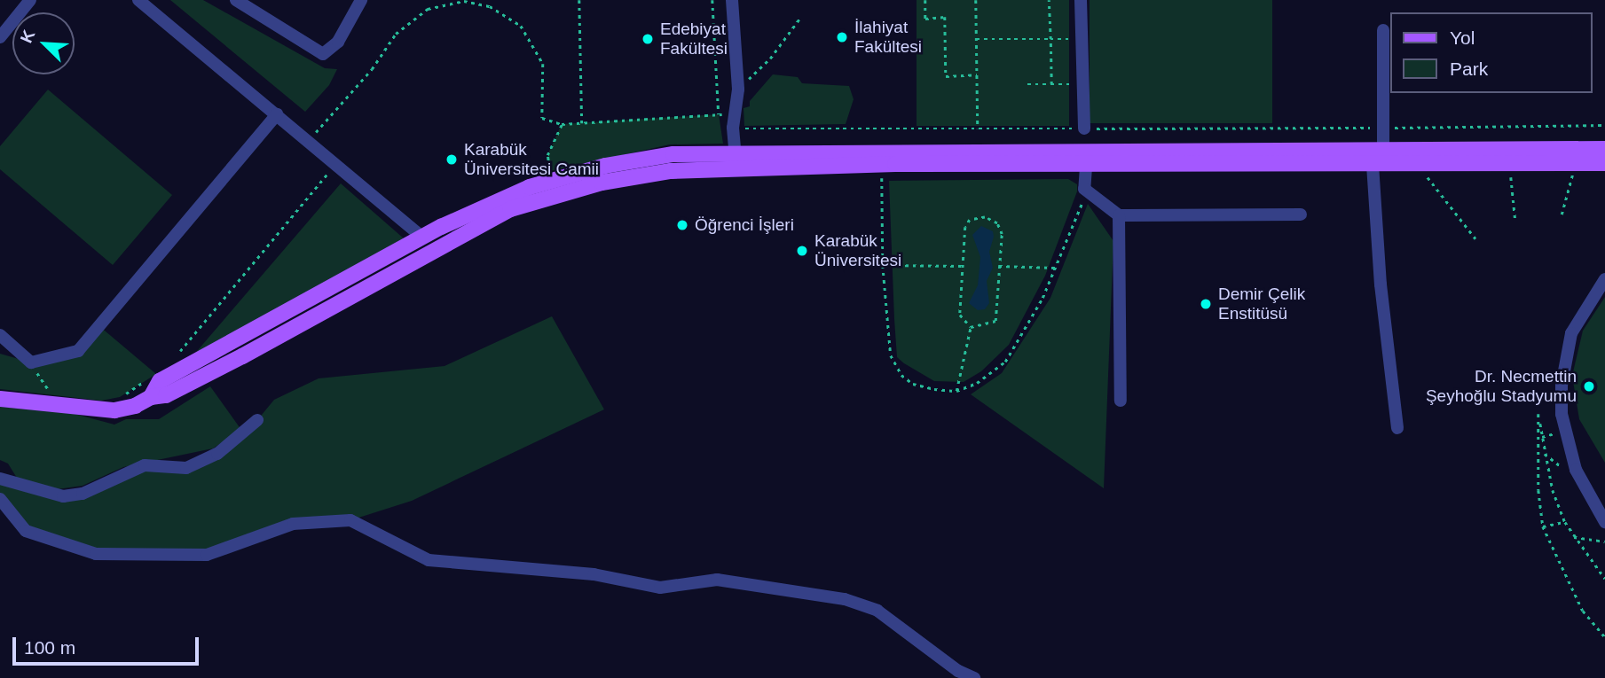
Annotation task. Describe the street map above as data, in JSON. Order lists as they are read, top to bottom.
{
  "places": [
    "İlahiyat Fakültesi",
    "Edebiyat Fakültesi",
    "Karabük Üniversitesi Camii",
    "Öğrenci İşleri",
    "Karabük Üniversitesi",
    "Demir Çelik Enstitüsü",
    "Dr. Necmettin Şeyhoğlu Stadyumu"
  ],
  "legend": ["Yol", "Park"],
  "scale_bar": "100 m",
  "north": "top left"
}
